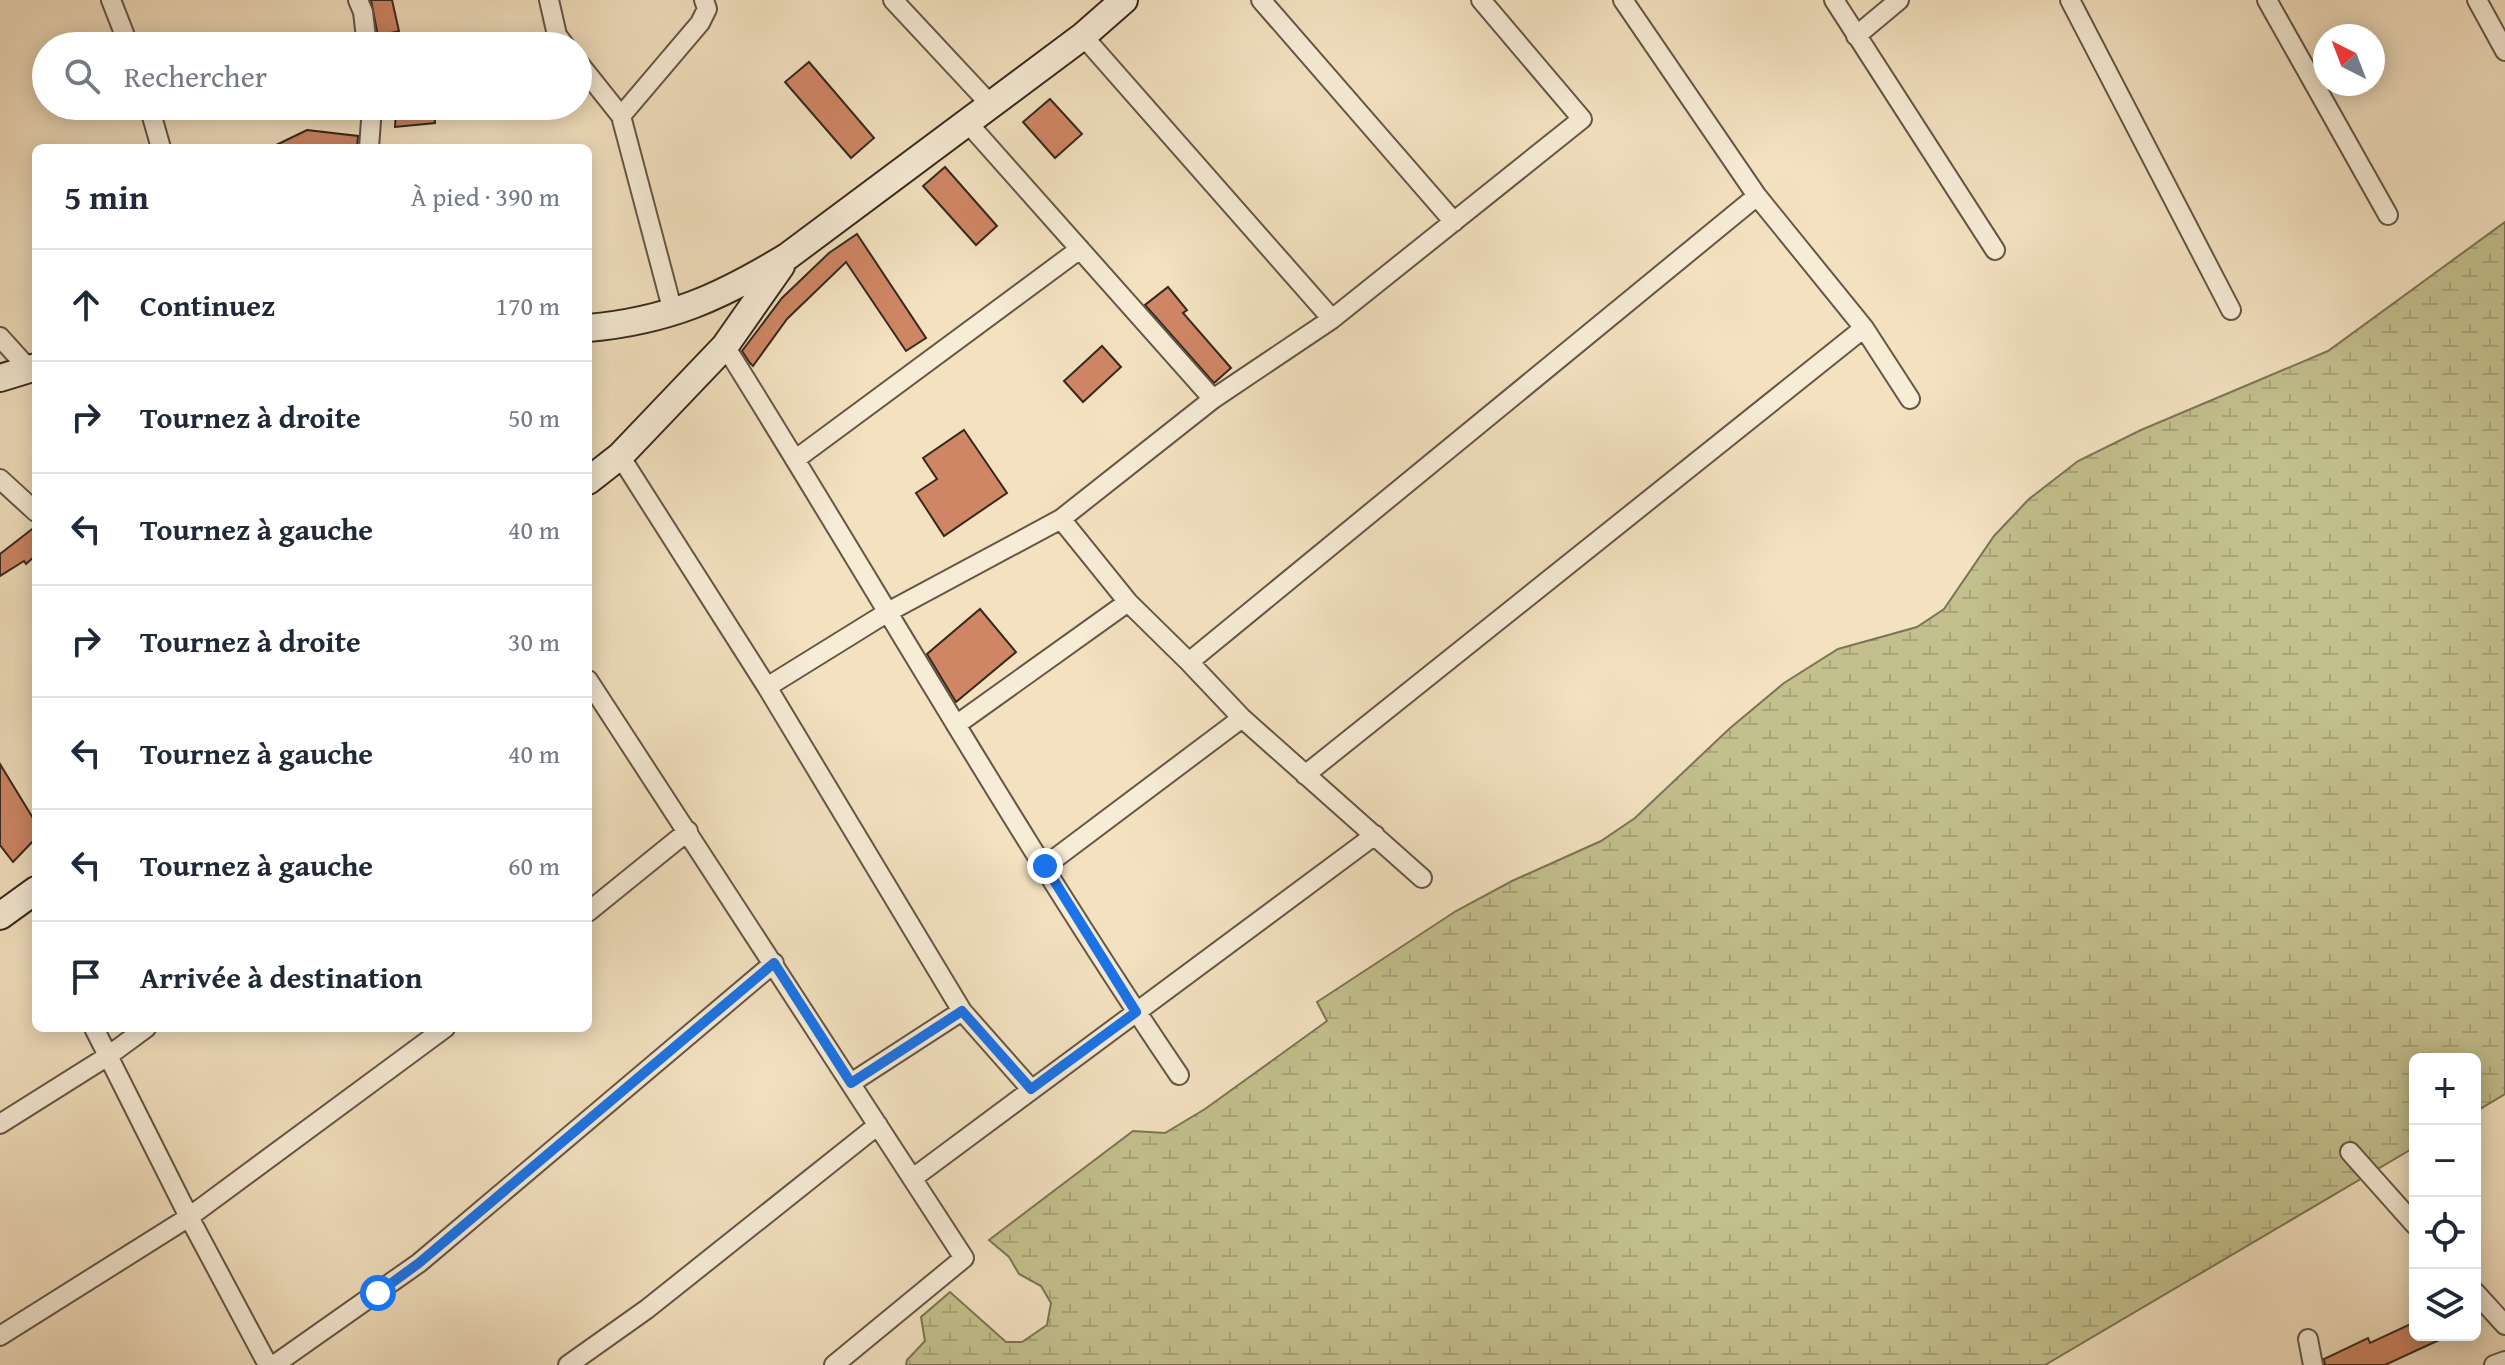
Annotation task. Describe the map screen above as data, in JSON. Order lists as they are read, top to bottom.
{
  "north": "top left",
  "page": {
    "search": "Rechercher",
    "heading": ["5 min", "À pied · 390 m"],
    "list": [
      ["Continuez", "170 m"],
      ["Tournez à droite", "50 m"],
      ["Tournez à gauche", "40 m"],
      ["Tournez à droite", "30 m"],
      ["Tournez à gauche", "40 m"],
      ["Tournez à gauche", "60 m"],
      "Arrivée à destination"
    ],
    "map_buttons": ["+", "−"]
  }
}
